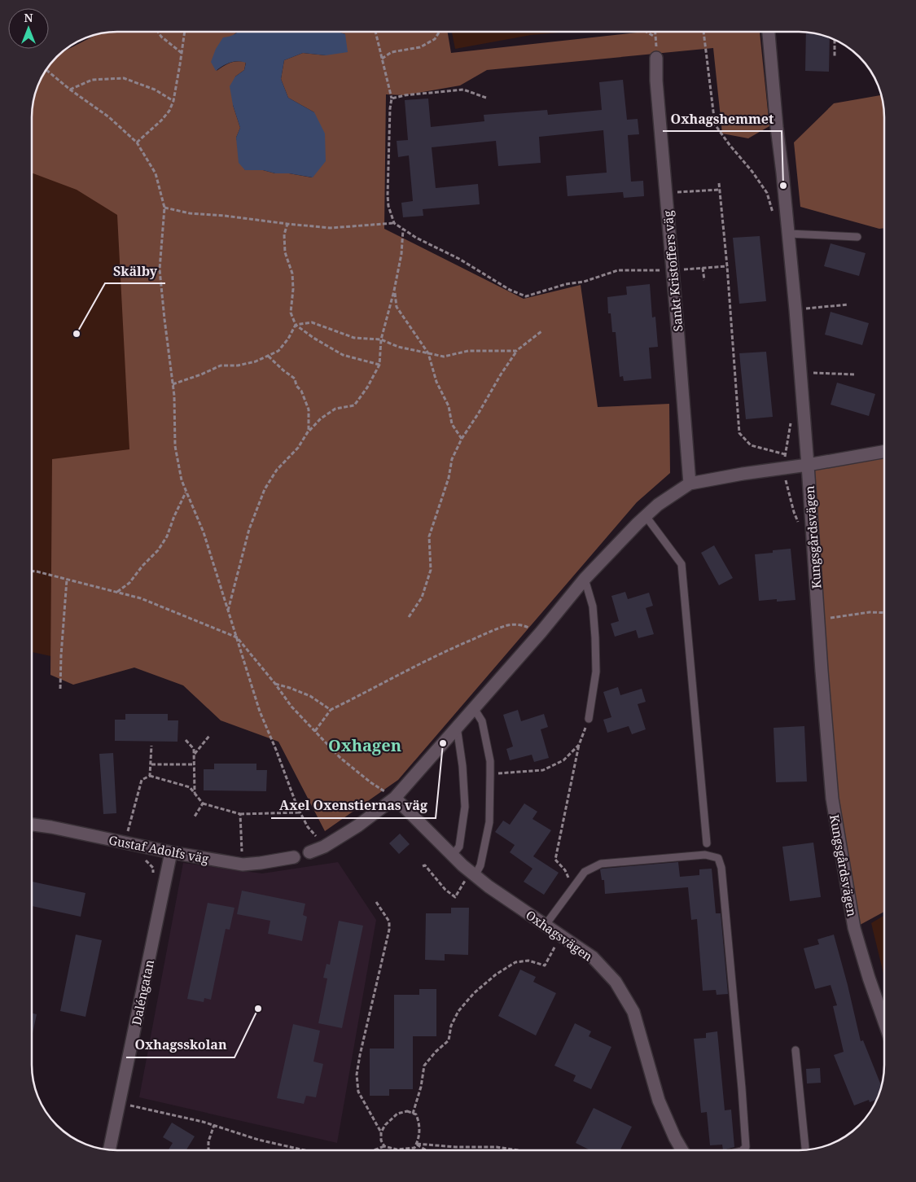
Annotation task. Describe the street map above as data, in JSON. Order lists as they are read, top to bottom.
{
  "streets": {
    "street": [
      "Sankt Kristoffers väg",
      "Kungsgårdsvägen",
      "Gustaf Adolfs väg",
      "Oxhagsvägen",
      "Daléngatan"
    ]
  },
  "crossings": [
    ["Sankt Kristoffers väg", "Gustaf Adolfs väg"],
    ["Gustaf Adolfs väg", "Oxhagsvägen"],
    ["Gustaf Adolfs väg", "Daléngatan"]
  ],
  "districts": ["Oxhagen"],
  "places": [
    "Oxhagshemmet",
    "Skälby",
    "Axel Oxenstiernas väg",
    "Oxhagsskolan"
  ],
  "north": "top"
}
